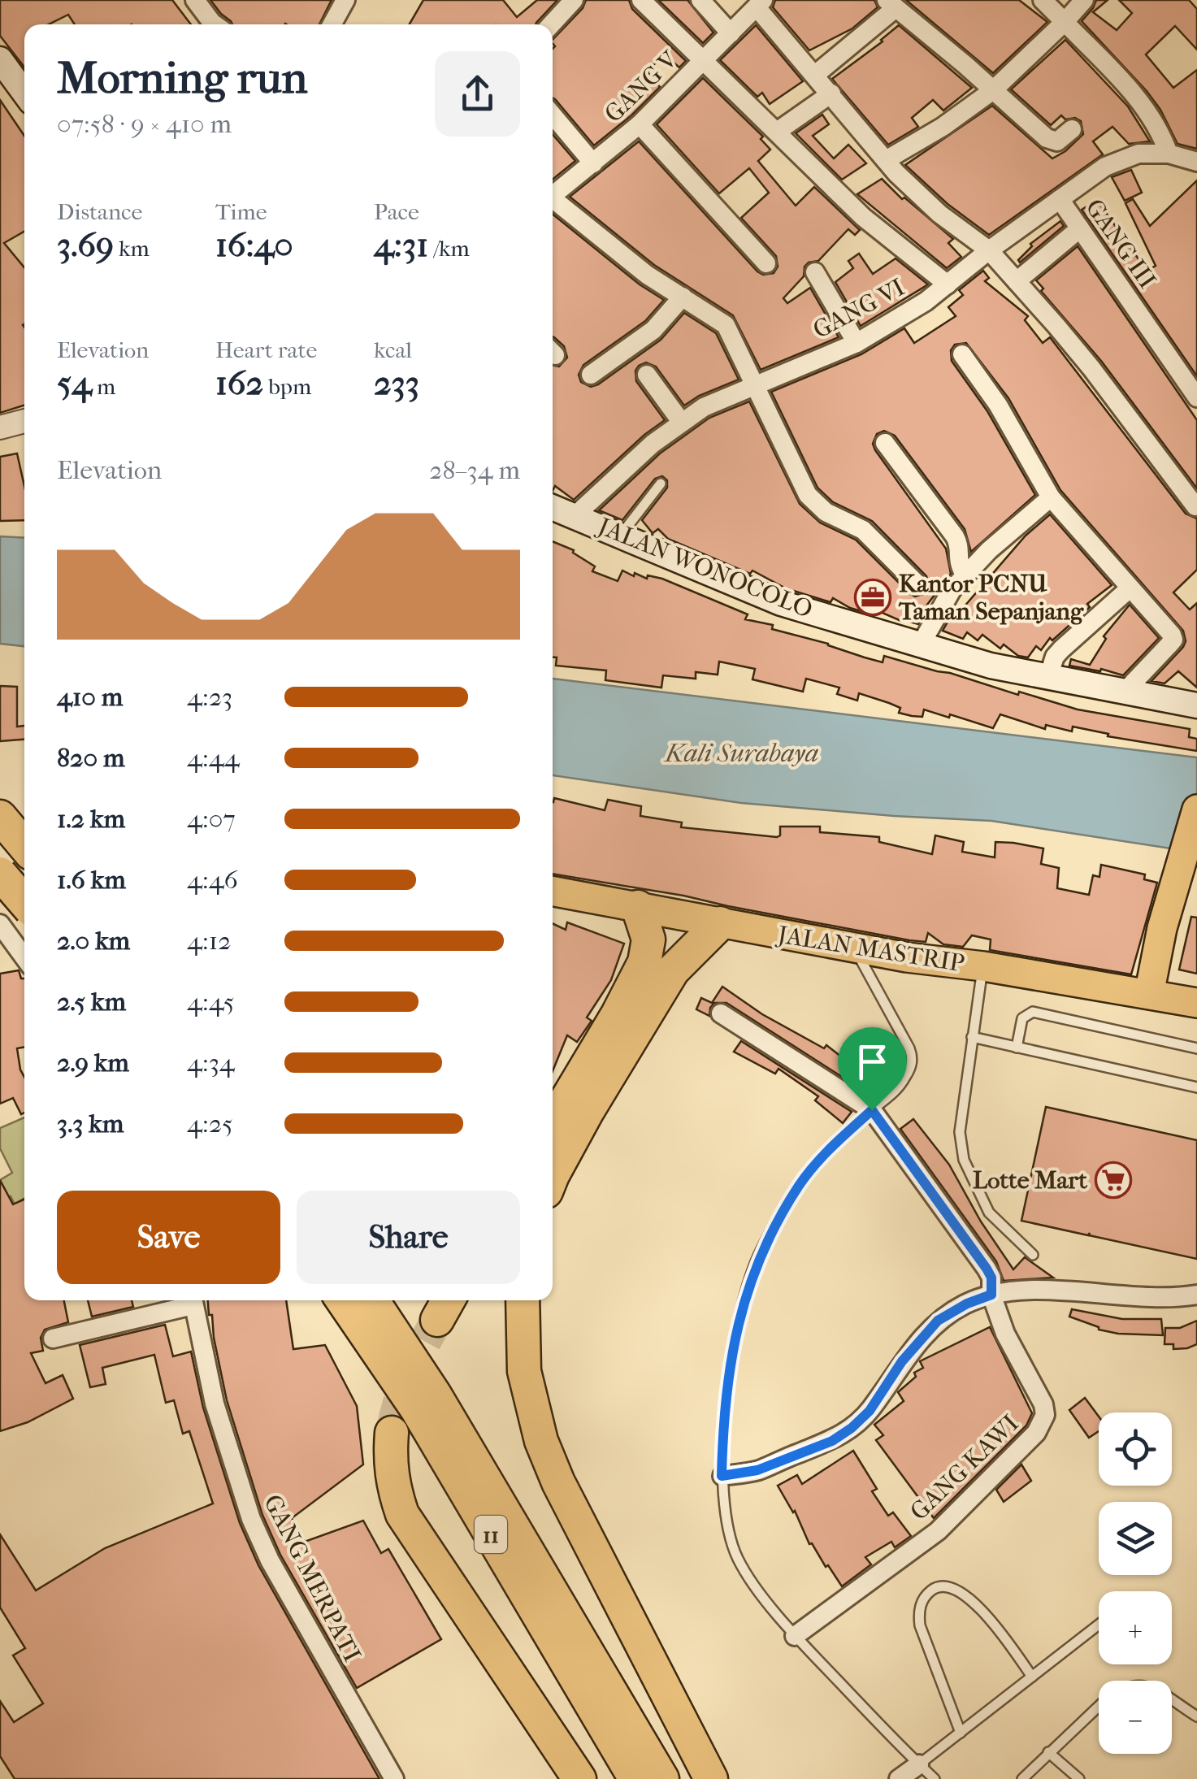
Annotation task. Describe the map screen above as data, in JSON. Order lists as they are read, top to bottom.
{
  "streets": {
    "highway": ["11"],
    "main road": ["JALAN WONOCOLO", "JALAN MASTRIP"],
    "street": [
      "GANG V",
      "GANG III",
      "GANG VI",
      "GANG KAWI",
      "GANG MERPATI"
    ]
  },
  "crossings": [
    ["GANG III", "GANG VI"],
    ["GANG VI", "JALAN WONOCOLO"]
  ],
  "water": ["Kali Surabaya"],
  "places": {
    "office": ["Kantor PCNU Taman Sepanjang"],
    "supermarket": ["Lotte Mart"]
  },
  "page": {
    "heading": ["Morning run", "07:58 · 9 × 410 m"],
    "stats": [
      ["Distance", "3.69 km"],
      ["Time", "16:40"],
      ["Pace", "4:31 /km"],
      ["Elevation", "54 m"],
      ["Heart rate", "162 bpm"],
      ["kcal", "233"]
    ],
    "chart": ["Elevation", "28–34 m"],
    "list": [
      {
        "name": "410 m",
        "note": "4:23"
      },
      {
        "name": "820 m",
        "note": "4:44"
      },
      {
        "name": "1.2 km",
        "note": "4:07"
      },
      {
        "name": "1.6 km",
        "note": "4:46"
      },
      {
        "name": "2.0 km",
        "note": "4:12"
      },
      {
        "name": "2.5 km",
        "note": "4:45"
      },
      {
        "name": "2.9 km",
        "note": "4:34"
      },
      {
        "name": "3.3 km",
        "note": "4:25"
      }
    ],
    "buttons": ["Save", "Share"],
    "map_buttons": ["+", "−"]
  }
}
